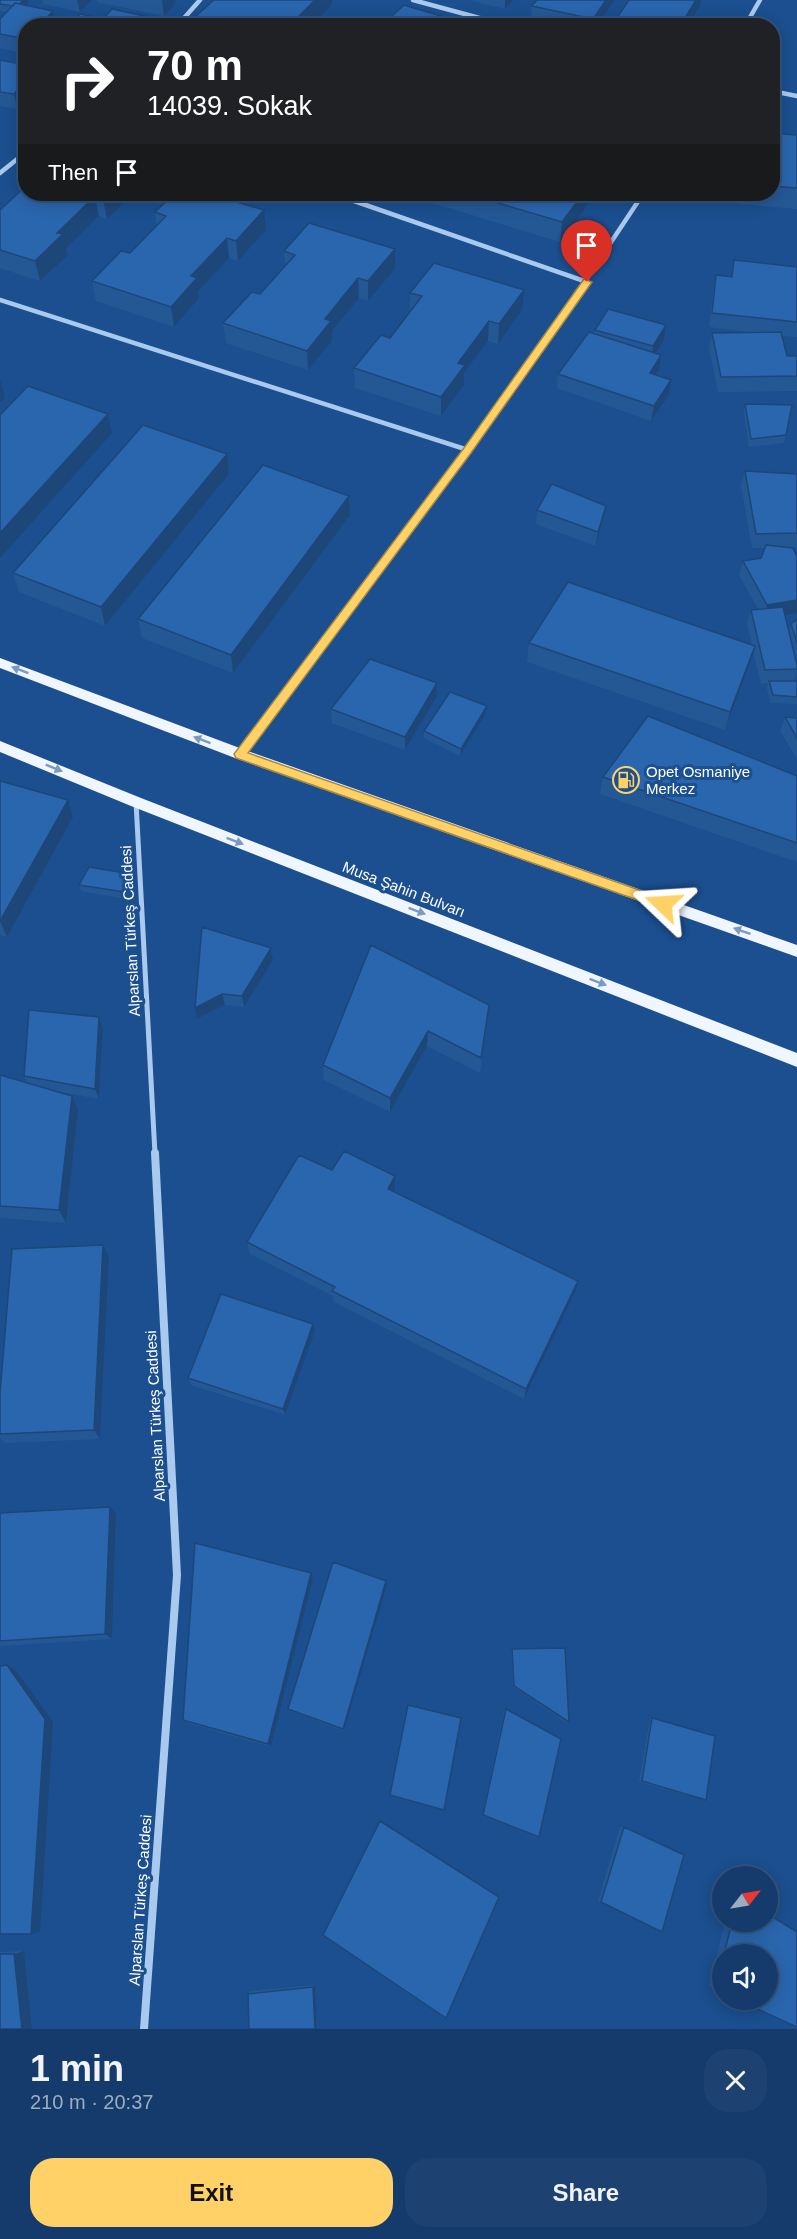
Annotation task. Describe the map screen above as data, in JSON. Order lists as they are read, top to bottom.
{
  "streets": {
    "main road": ["Musa Şahin Bulvarı"],
    "street": ["Alparslan Türkeş Caddesi"]
  },
  "crossings": [
    ["Musa Şahin Bulvarı", "Alparslan Türkeş Caddesi"]
  ],
  "places": {
    "fuel station": ["Opet Osmaniye Merkez"]
  },
  "north": "top right",
  "page": {
    "turn": ["70 m", "14039. Sokak"],
    "then": "Then",
    "heading": ["1 min", "210 m · 20:37"],
    "buttons": ["Exit", "Share"]
  }
}
